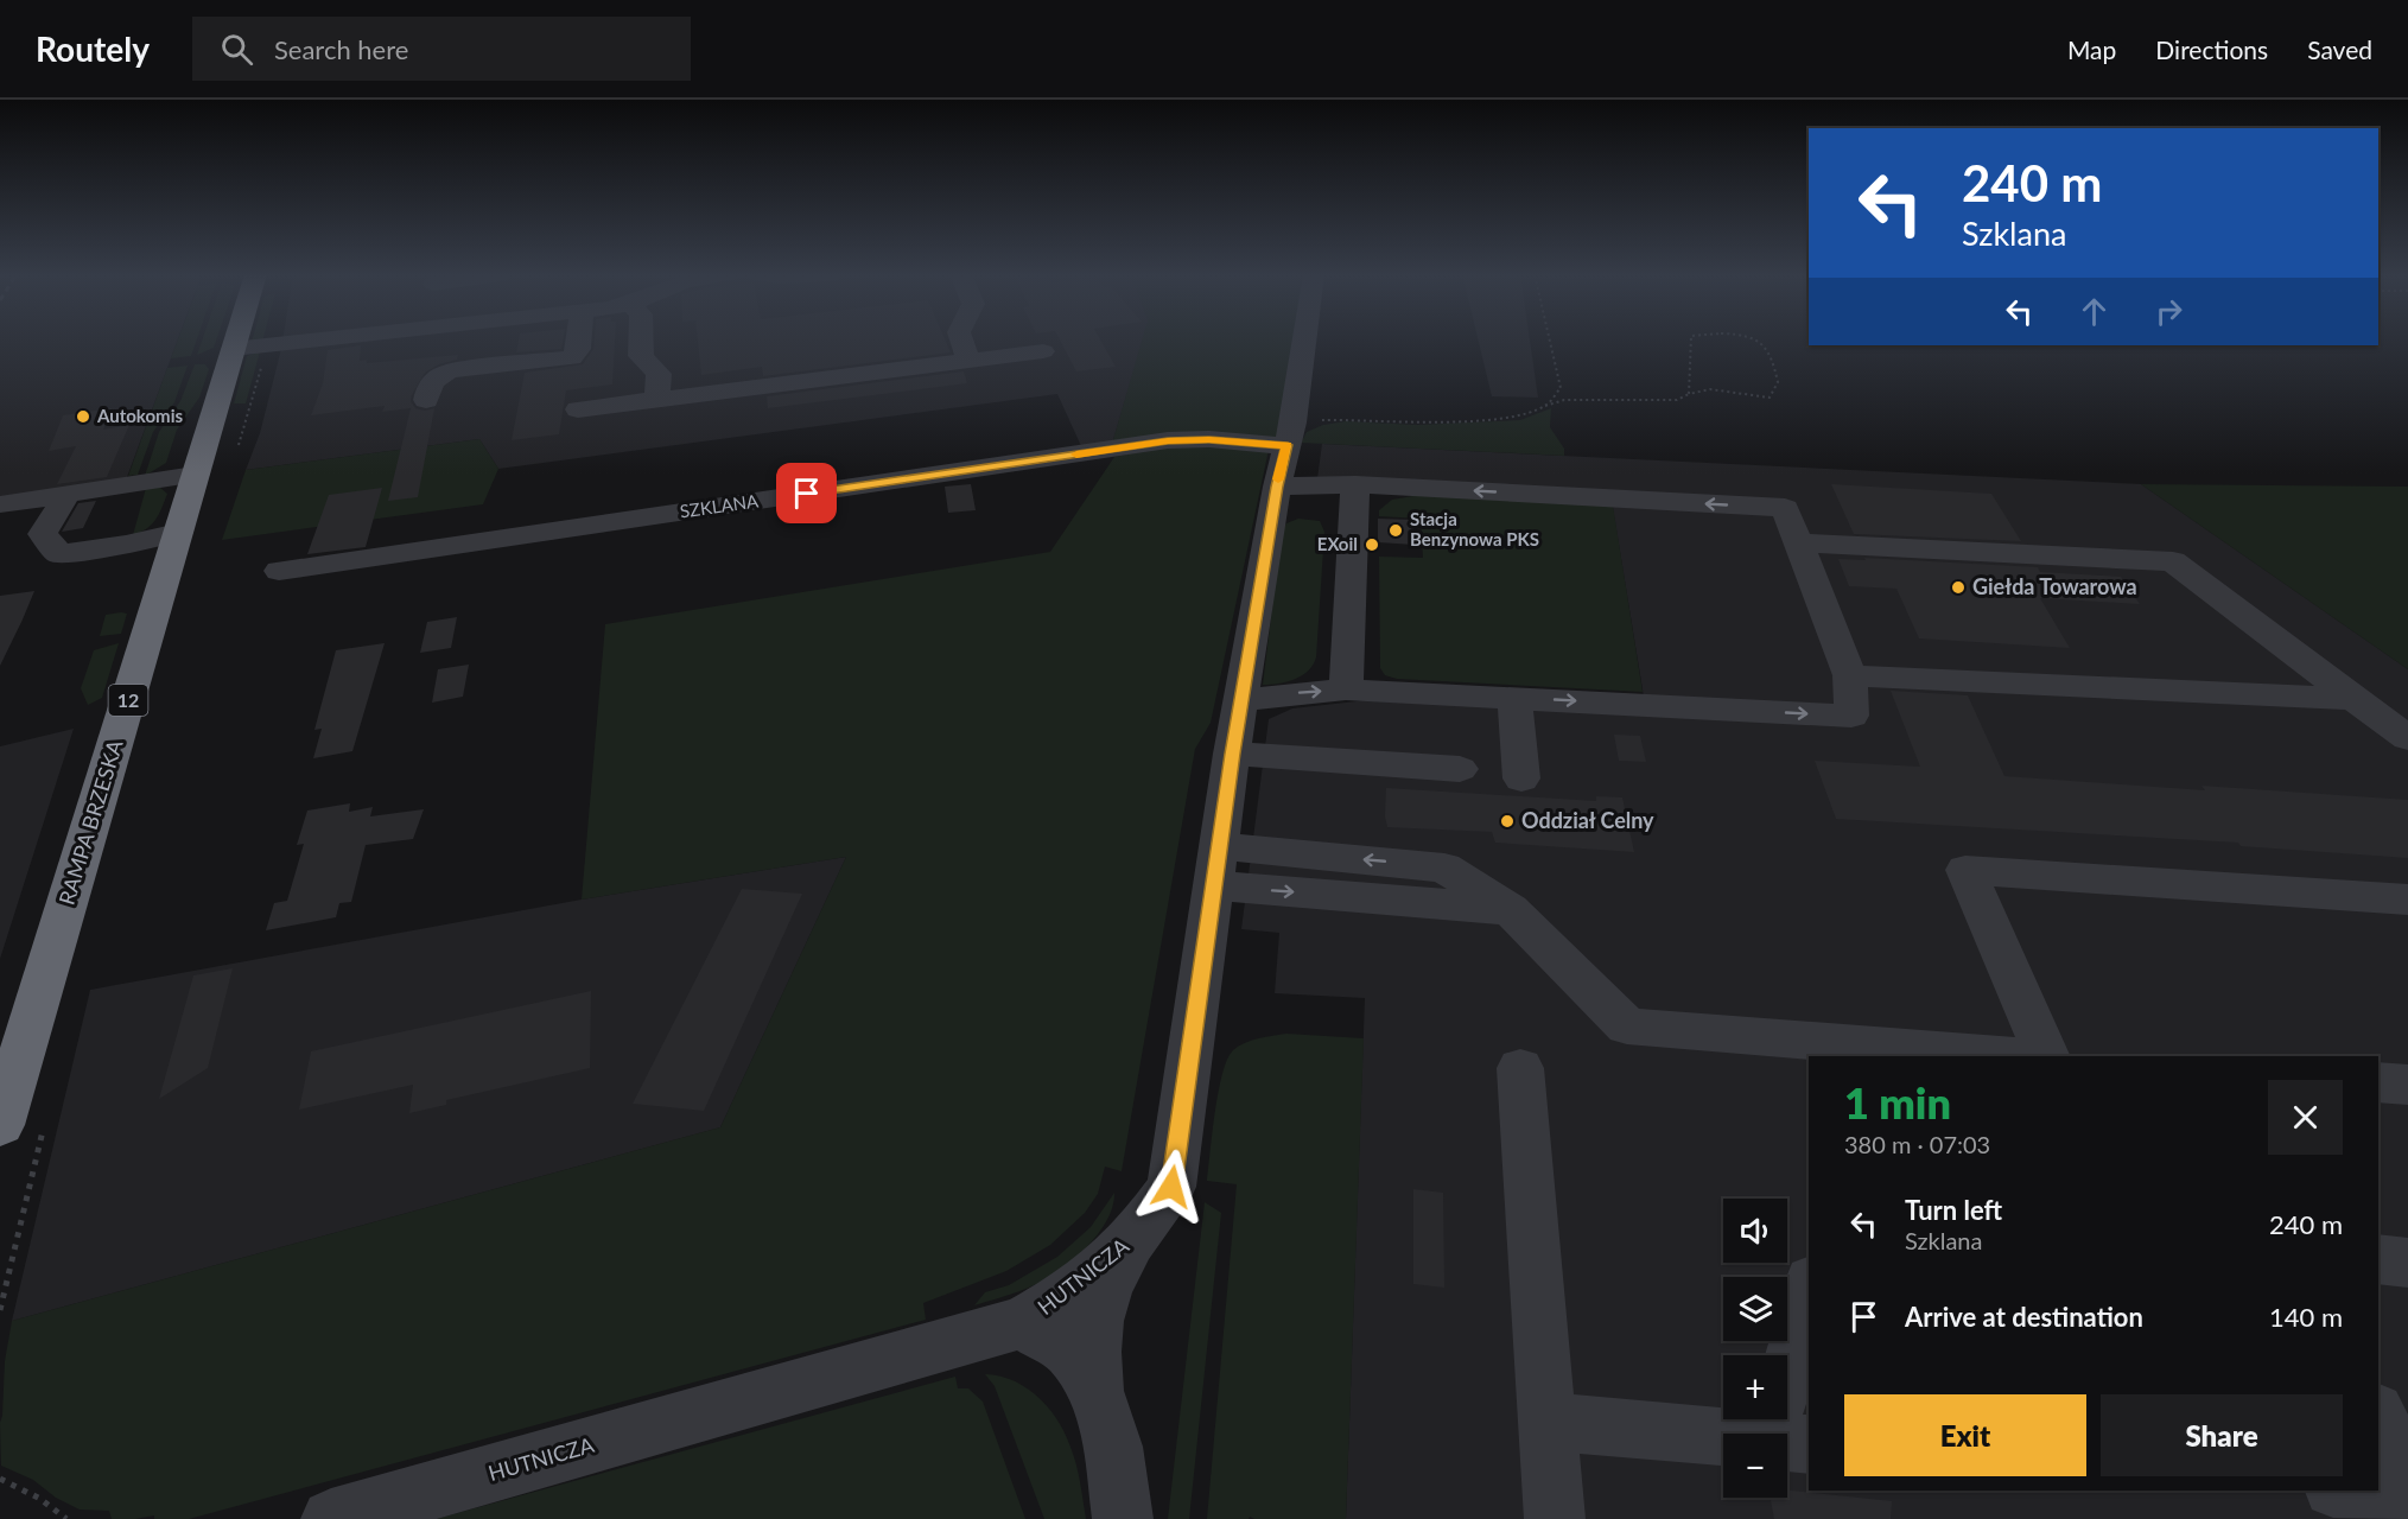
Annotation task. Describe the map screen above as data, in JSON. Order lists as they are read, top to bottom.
{
  "streets": {
    "highway": ["12", "RAMPA BRZESKA"],
    "street": ["SZKLANA", "HUTNICZA"]
  },
  "crossings": [
    ["SZKLANA", "HUTNICZA"]
  ],
  "places": [
    "Autokomis",
    "Stacja Benzynowa PKS",
    "EXoil",
    "Giełda Towarowa",
    "Oddział Celny"
  ],
  "page": {
    "header": "Routely",
    "search": "Search here",
    "nav": ["Map", "Directions", "Saved"],
    "turn": ["240 m", "Szklana"],
    "heading": ["1 min", "380 m · 07:03"],
    "list": [
      {
        "name": "Turn left",
        "note": "Szklana",
        "value": "240 m"
      },
      {
        "name": "Arrive at destination",
        "value": "140 m"
      }
    ],
    "map_buttons": ["+", "−"],
    "buttons": ["Exit", "Share"]
  }
}
